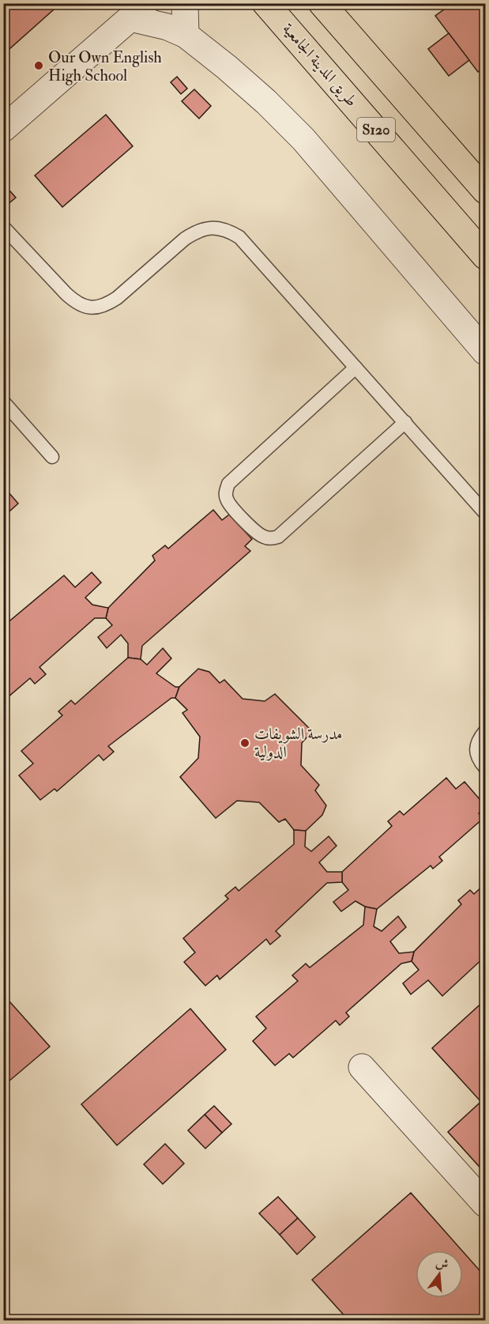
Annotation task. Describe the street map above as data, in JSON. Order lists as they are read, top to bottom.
{
  "streets": {
    "main road": ["طريق المدينة الجامعية", "S120"]
  },
  "places": ["Our Own English High School", "مدرسة الشويفات الدولية"],
  "north": "top"
}
